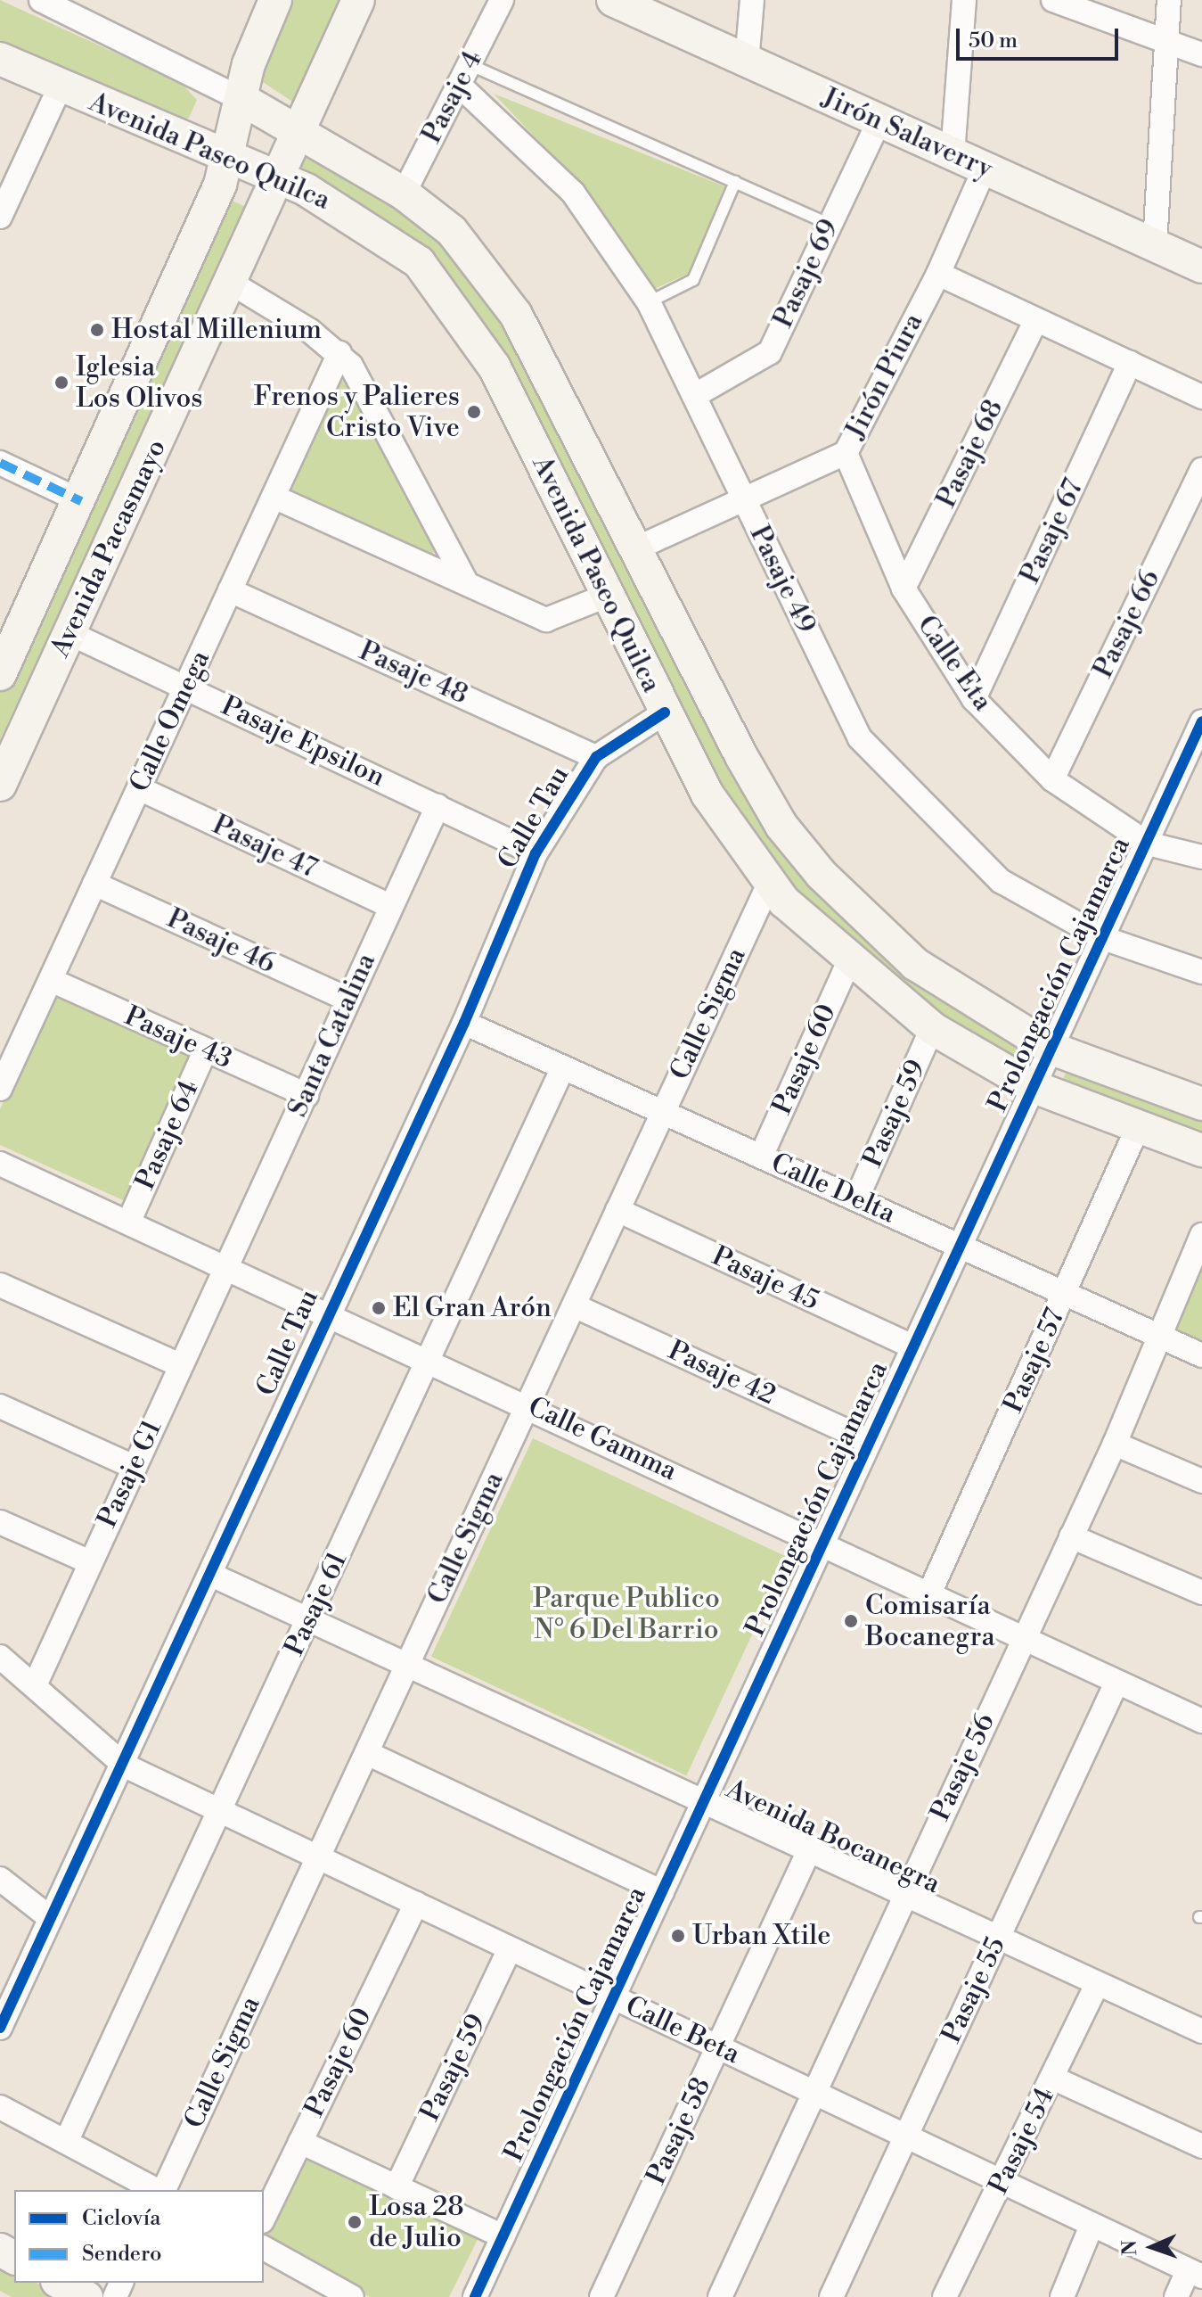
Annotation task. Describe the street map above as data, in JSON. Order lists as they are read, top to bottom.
{
  "streets": {
    "main road": ["Jirón Salaverry", "Avenida Paseo Quilca", "Avenida Pacasmayo"],
    "street": [
      "Pasaje 4",
      "Pasaje 69",
      "Jirón Piura",
      "Pasaje 68",
      "Pasaje 67",
      "Pasaje 49",
      "Pasaje 66",
      "Calle Eta",
      "Pasaje 48",
      "Calle Omega",
      "Pasaje Epsilon",
      "Calle Tau",
      "Pasaje 47",
      "Pasaje 46",
      "Prolongación Cajamarca",
      "Calle Sigma",
      "Santa Catalina",
      "Pasaje 43",
      "Pasaje 60",
      "Pasaje 59",
      "Pasaje 64",
      "Calle Delta",
      "Pasaje 45",
      "Pasaje 57",
      "Pasaje 42",
      "Calle Gamma",
      "Pasaje G1",
      "Pasaje 61",
      "Pasaje 56",
      "Avenida Bocanegra",
      "Pasaje 55",
      "Calle Beta",
      "Pasaje 58",
      "Pasaje 54"
    ]
  },
  "crossings": [
    ["Pasaje 4", "Avenida Paseo Quilca"],
    ["Pasaje 4", "Pasaje 49"],
    ["Jirón Salaverry", "Pasaje 69"],
    ["Jirón Salaverry", "Jirón Piura"],
    ["Avenida Paseo Quilca", "Jirón Piura"],
    ["Avenida Paseo Quilca", "Avenida Pacasmayo"],
    ["Avenida Paseo Quilca", "Calle Tau"],
    ["Avenida Paseo Quilca", "Prolongación Cajamarca"],
    ["Avenida Paseo Quilca", "Calle Sigma"],
    ["Avenida Paseo Quilca", "Pasaje 60"],
    ["Avenida Paseo Quilca", "Pasaje 59"],
    ["Avenida Paseo Quilca", "Pasaje 57"],
    ["Pasaje 69", "Pasaje 49"],
    ["Jirón Piura", "Pasaje 49"],
    ["Jirón Piura", "Calle Eta"],
    ["Pasaje 68", "Calle Eta"],
    ["Pasaje 67", "Calle Eta"],
    ["Avenida Pacasmayo", "Pasaje Epsilon"],
    ["Pasaje 49", "Prolongación Cajamarca"],
    ["Pasaje 66", "Calle Eta"],
    ["Calle Eta", "Prolongación Cajamarca"],
    ["Pasaje 48", "Calle Omega"],
    ["Pasaje 48", "Calle Tau"],
    ["Calle Omega", "Pasaje Epsilon"],
    ["Calle Omega", "Pasaje 47"],
    ["Calle Omega", "Pasaje 46"],
    ["Calle Omega", "Pasaje 43"],
    ["Pasaje Epsilon", "Calle Tau"],
    ["Pasaje Epsilon", "Santa Catalina"],
    ["Calle Tau", "Calle Delta"],
    ["Calle Tau", "Calle Gamma"],
    ["Calle Tau", "Avenida Bocanegra"],
    ["Calle Tau", "Calle Beta"],
    ["Pasaje 47", "Santa Catalina"],
    ["Pasaje 46", "Santa Catalina"],
    ["Prolongación Cajamarca", "Calle Delta"],
    ["Prolongación Cajamarca", "Pasaje 45"],
    ["Prolongación Cajamarca", "Pasaje 42"],
    ["Prolongación Cajamarca", "Calle Gamma"],
    ["Prolongación Cajamarca", "Avenida Bocanegra"],
    ["Prolongación Cajamarca", "Calle Beta"],
    ["Calle Sigma", "Calle Delta"],
    ["Calle Sigma", "Pasaje 45"],
    ["Calle Sigma", "Pasaje 42"],
    ["Calle Sigma", "Calle Gamma"],
    ["Calle Sigma", "Avenida Bocanegra"],
    ["Calle Sigma", "Calle Beta"],
    ["Santa Catalina", "Pasaje 43"],
    ["Santa Catalina", "Calle Gamma"],
    ["Santa Catalina", "Pasaje G1"],
    ["Pasaje 43", "Pasaje 64"],
    ["Pasaje 60", "Calle Delta"],
    ["Pasaje 60", "Calle Beta"],
    ["Pasaje 59", "Calle Delta"],
    ["Pasaje 59", "Calle Beta"],
    ["Pasaje 64", "Calle Gamma"],
    ["Calle Delta", "Pasaje 57"],
    ["Calle Delta", "Pasaje 61"],
    ["Calle Delta", "Pasaje 56"],
    ["Pasaje 57", "Calle Gamma"],
    ["Calle Gamma", "Pasaje G1"],
    ["Calle Gamma", "Pasaje 61"],
    ["Calle Gamma", "Pasaje 56"],
    ["Calle Gamma", "Pasaje 55"],
    ["Pasaje G1", "Calle Beta"],
    ["Pasaje 61", "Avenida Bocanegra"],
    ["Pasaje 61", "Calle Beta"],
    ["Pasaje 56", "Avenida Bocanegra"],
    ["Pasaje 56", "Calle Beta"],
    ["Avenida Bocanegra", "Pasaje 55"],
    ["Avenida Bocanegra", "Pasaje 58"],
    ["Avenida Bocanegra", "Pasaje 54"],
    ["Pasaje 55", "Calle Beta"],
    ["Calle Beta", "Pasaje 58"],
    ["Calle Beta", "Pasaje 54"]
  ],
  "parks": ["Parque Publico N° 6 Del Barrio"],
  "places": [
    "Hostal Millenium",
    "Iglesia Los Olivos",
    "Frenos y Palieres Cristo Vive",
    "El Gran Arón",
    "Comisaría Bocanegra",
    "Urban Xtile",
    "Losa 28 de Julio"
  ],
  "legend": ["Ciclovía", "Sendero"],
  "scale_bar": "50 m",
  "north": "left"
}
